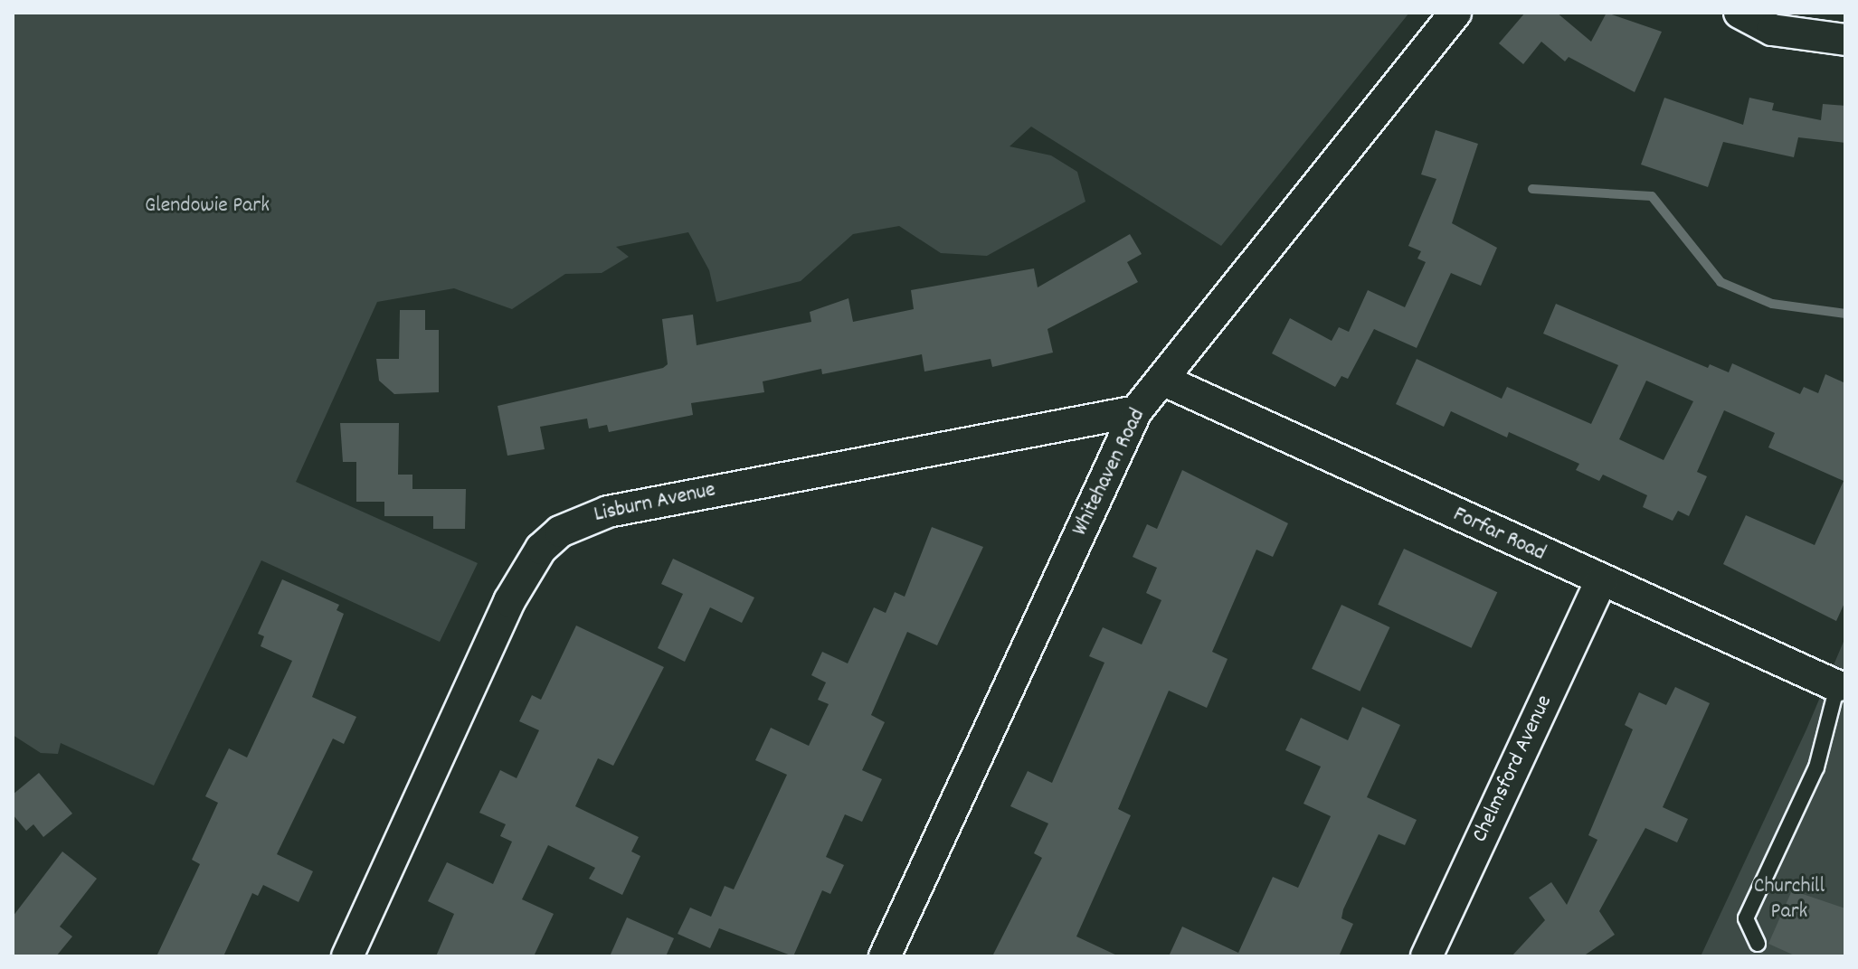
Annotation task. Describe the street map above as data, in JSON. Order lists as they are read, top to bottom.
{
  "streets": {
    "street": [
      "Whitehaven Road",
      "Lisburn Avenue",
      "Forfar Road",
      "Chelmsford Avenue"
    ]
  },
  "crossings": [
    ["Whitehaven Road", "Lisburn Avenue"],
    ["Whitehaven Road", "Forfar Road"],
    ["Forfar Road", "Chelmsford Avenue"]
  ],
  "parks": ["Glendowie Park", "Churchill Park"]
}
